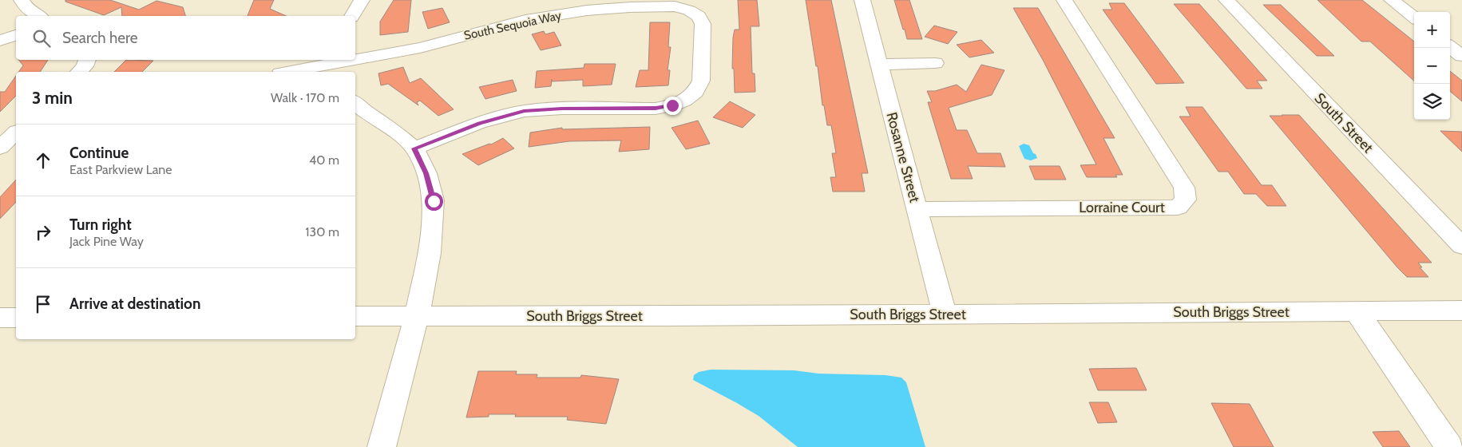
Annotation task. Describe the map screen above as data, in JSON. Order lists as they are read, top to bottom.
{
  "streets": {
    "street": [
      "South Sequoia Way",
      "South Street",
      "Rosanne Street",
      "Lorraine Court",
      "South Briggs Street"
    ]
  },
  "crossings": [
    ["Rosanne Street", "Lorraine Court"],
    ["Rosanne Street", "South Briggs Street"]
  ],
  "page": {
    "map_buttons": ["+", "−"],
    "search": "Search here",
    "heading": ["3 min", "Walk · 170 m"],
    "list": [
      ["Continue", "East Parkview Lane", "40 m"],
      ["Turn right", "Jack Pine Way", "130 m"],
      "Arrive at destination"
    ]
  }
}
